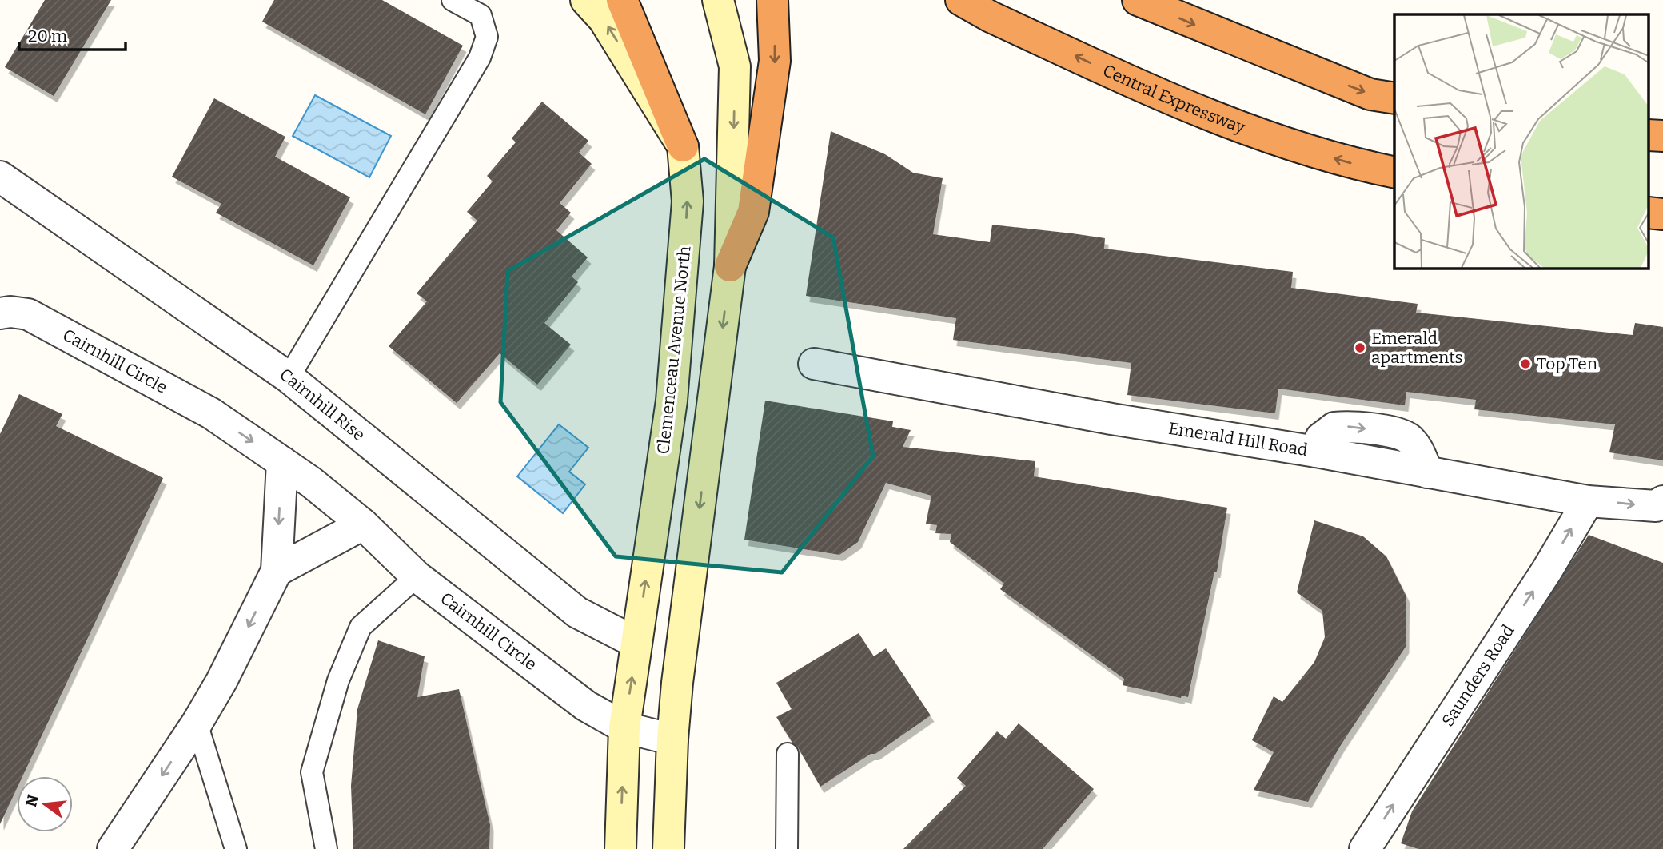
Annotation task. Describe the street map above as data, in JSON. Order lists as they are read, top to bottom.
{
  "streets": {
    "highway": ["Central Expressway"],
    "main road": ["Clemenceau Avenue North"],
    "street": [
      "Cairnhill Circle",
      "Cairnhill Rise",
      "Emerald Hill Road",
      "Saunders Road"
    ]
  },
  "crossings": [
    ["Clemenceau Avenue North", "Cairnhill Circle"],
    ["Clemenceau Avenue North", "Cairnhill Rise"],
    ["Emerald Hill Road", "Saunders Road"]
  ],
  "one_way": ["Cairnhill Circle", "Saunders Road"],
  "places": ["Emerald apartments", "Top Ten"],
  "scale_bar": "20 m",
  "north": "left"
}
